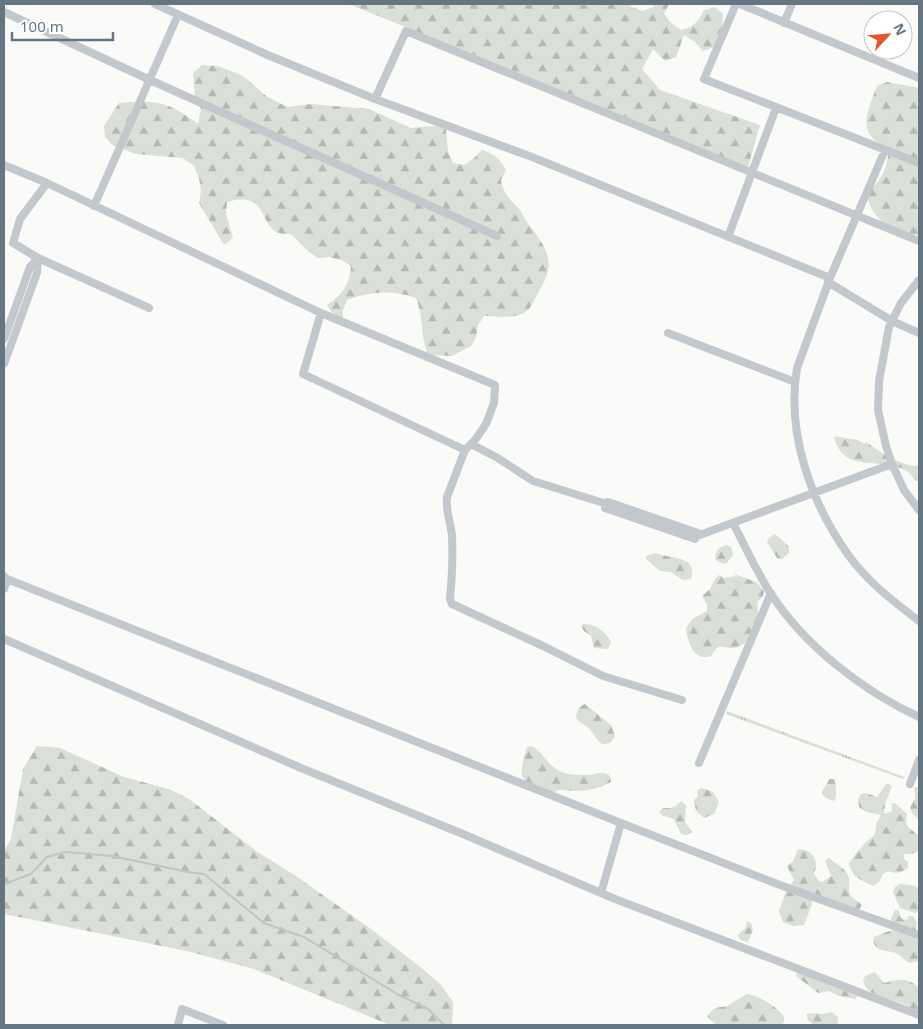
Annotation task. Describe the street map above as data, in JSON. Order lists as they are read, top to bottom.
{
  "scale_bar": "100 m",
  "north": "top right"
}
